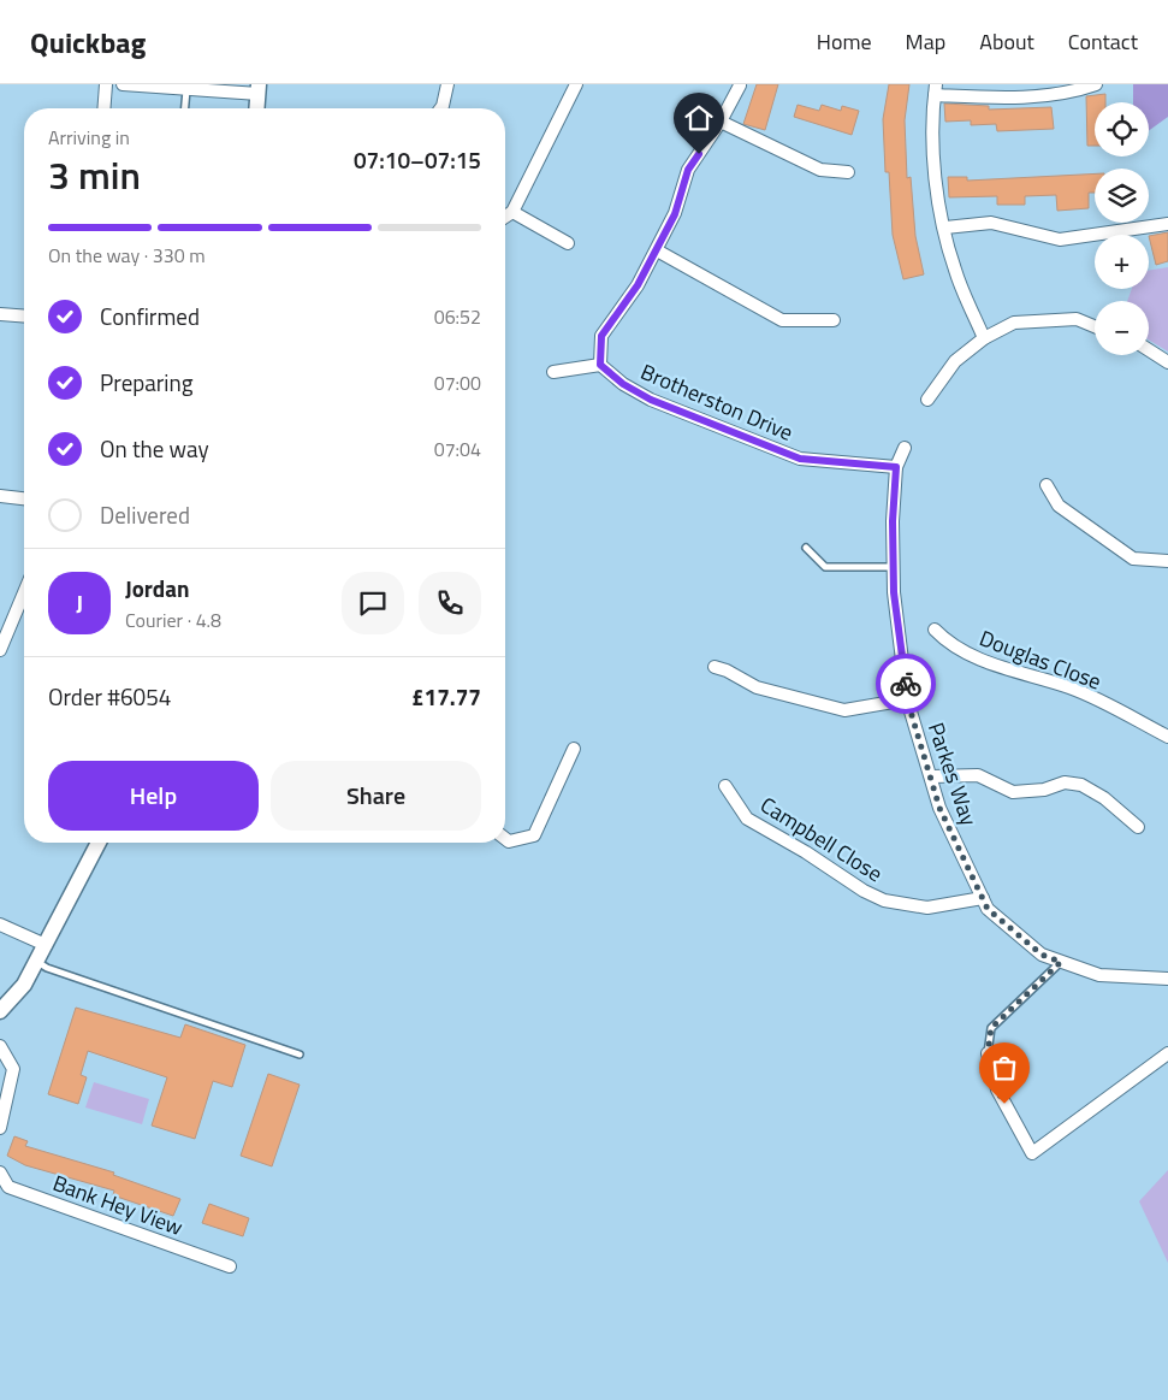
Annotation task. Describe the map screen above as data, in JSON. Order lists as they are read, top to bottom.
{
  "streets": {
    "street": [
      "Brotherston Drive",
      "Douglas Close",
      "Parkes Way",
      "Campbell Close",
      "Bank Hey View"
    ]
  },
  "crossings": [
    ["Brotherston Drive", "Parkes Way"],
    ["Parkes Way", "Campbell Close"]
  ],
  "page": {
    "header": "Quickbag",
    "nav": [
      "Home",
      "Map",
      "About",
      "Contact"
    ],
    "map_buttons": ["+", "−"],
    "heading": ["3 min", "Arriving in", "07:10–07:15"],
    "panel": [
      "Jordan",
      "Courier · 4.8",
      "Order #6054",
      "£17.77"
    ],
    "bar": "On the way · 330 m",
    "list": [
      ["Confirmed", "06:52"],
      ["Preparing", "07:00"],
      ["On the way", "07:04"],
      "Delivered"
    ],
    "round": "J",
    "buttons": ["Help", "Share"]
  }
}
